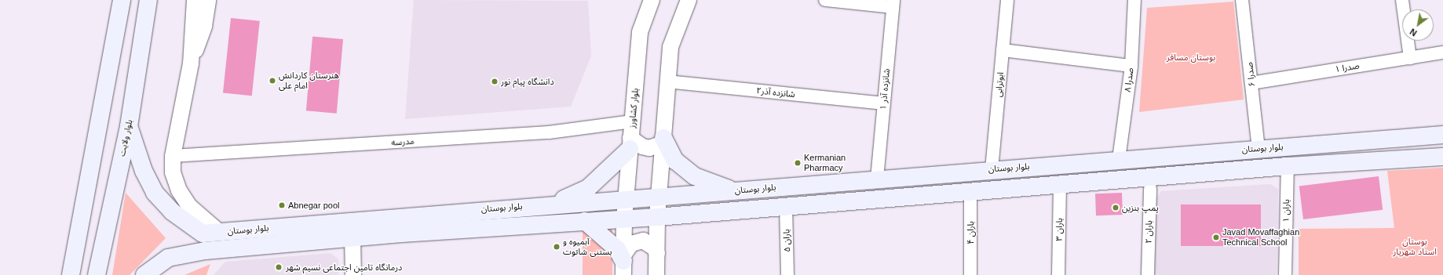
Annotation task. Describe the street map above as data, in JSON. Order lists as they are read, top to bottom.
{
  "streets": {
    "main road": ["بلوار ولایت", "بلوار بوستان"],
    "street": [
      "صدرا ۱",
      "صدرا ۶",
      "صدرا ۸",
      "ابوترابی",
      "شانزده آذر ۱",
      "شانزده آذر۲",
      "بلوار کشاورز",
      "مدرسه",
      "باران ۱",
      "باران ۳",
      "باران ۲",
      "باران ۴",
      "باران ۵"
    ]
  },
  "crossings": [
    ["صدرا ۱", "صدرا ۶"],
    ["صدرا ۶", "بلوار بوستان"],
    ["صدرا ۸", "بلوار بوستان"],
    ["ابوترابی", "بلوار بوستان"],
    ["شانزده آذر ۱", "شانزده آذر۲"],
    ["شانزده آذر ۱", "بلوار بوستان"],
    ["بلوار کشاورز", "مدرسه"],
    ["بلوار کشاورز", "بلوار بوستان"],
    ["بلوار بوستان", "باران ۱"],
    ["بلوار بوستان", "باران ۳"],
    ["بلوار بوستان", "باران ۴"],
    ["بلوار بوستان", "باران ۵"]
  ],
  "parks": ["بوستان مسافر", "بوستان استاد شهریار"],
  "places": [
    "هنرستان کاردانش امام علی",
    "دانشگاه پیام نور",
    "Kermanian Pharmacy",
    "Abnegar pool",
    "پمپ بنزین",
    "Javad Movaffaghian Technical School",
    "آبمیوه و بستنی شاتوت",
    "درمانگاه تامین اجتماعی نسیم شهر"
  ],
  "north": "bottom left"
}
